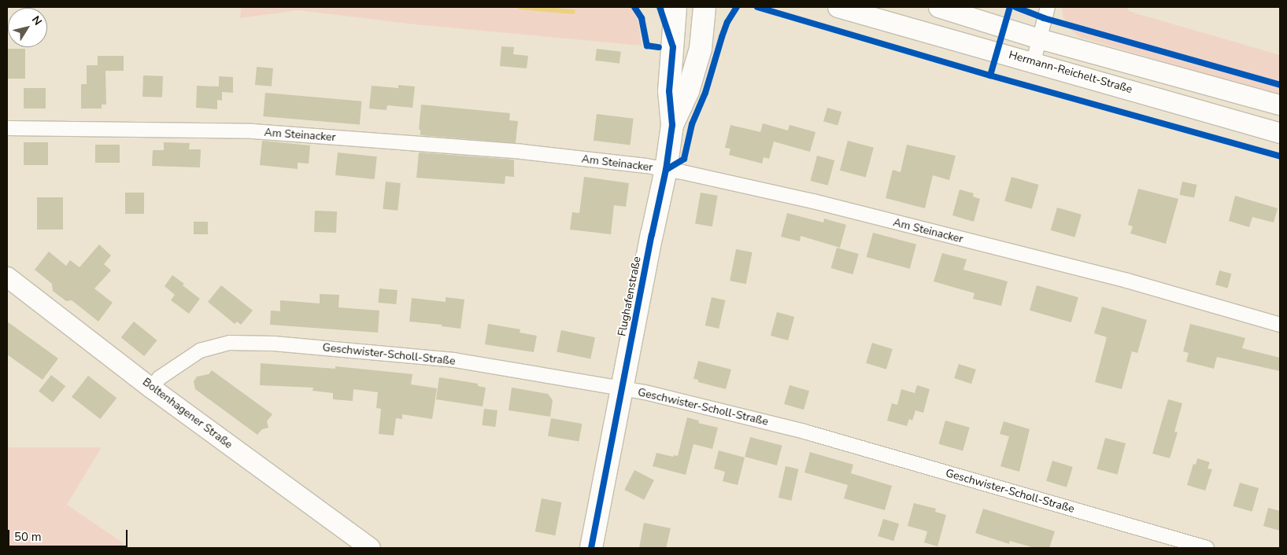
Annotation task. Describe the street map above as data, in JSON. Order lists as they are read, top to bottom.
{
  "streets": {
    "main road": ["Hermann-Reichelt-Straße", "Flughafenstraße", "Boltenhagener Straße"],
    "street": ["Am Steinacker", "Geschwister-Scholl-Straße"]
  },
  "crossings": [
    ["Am Steinacker", "Flughafenstraße"],
    ["Flughafenstraße", "Geschwister-Scholl-Straße"],
    ["Geschwister-Scholl-Straße", "Boltenhagener Straße"]
  ],
  "scale_bar": "50 m",
  "north": "top right"
}
